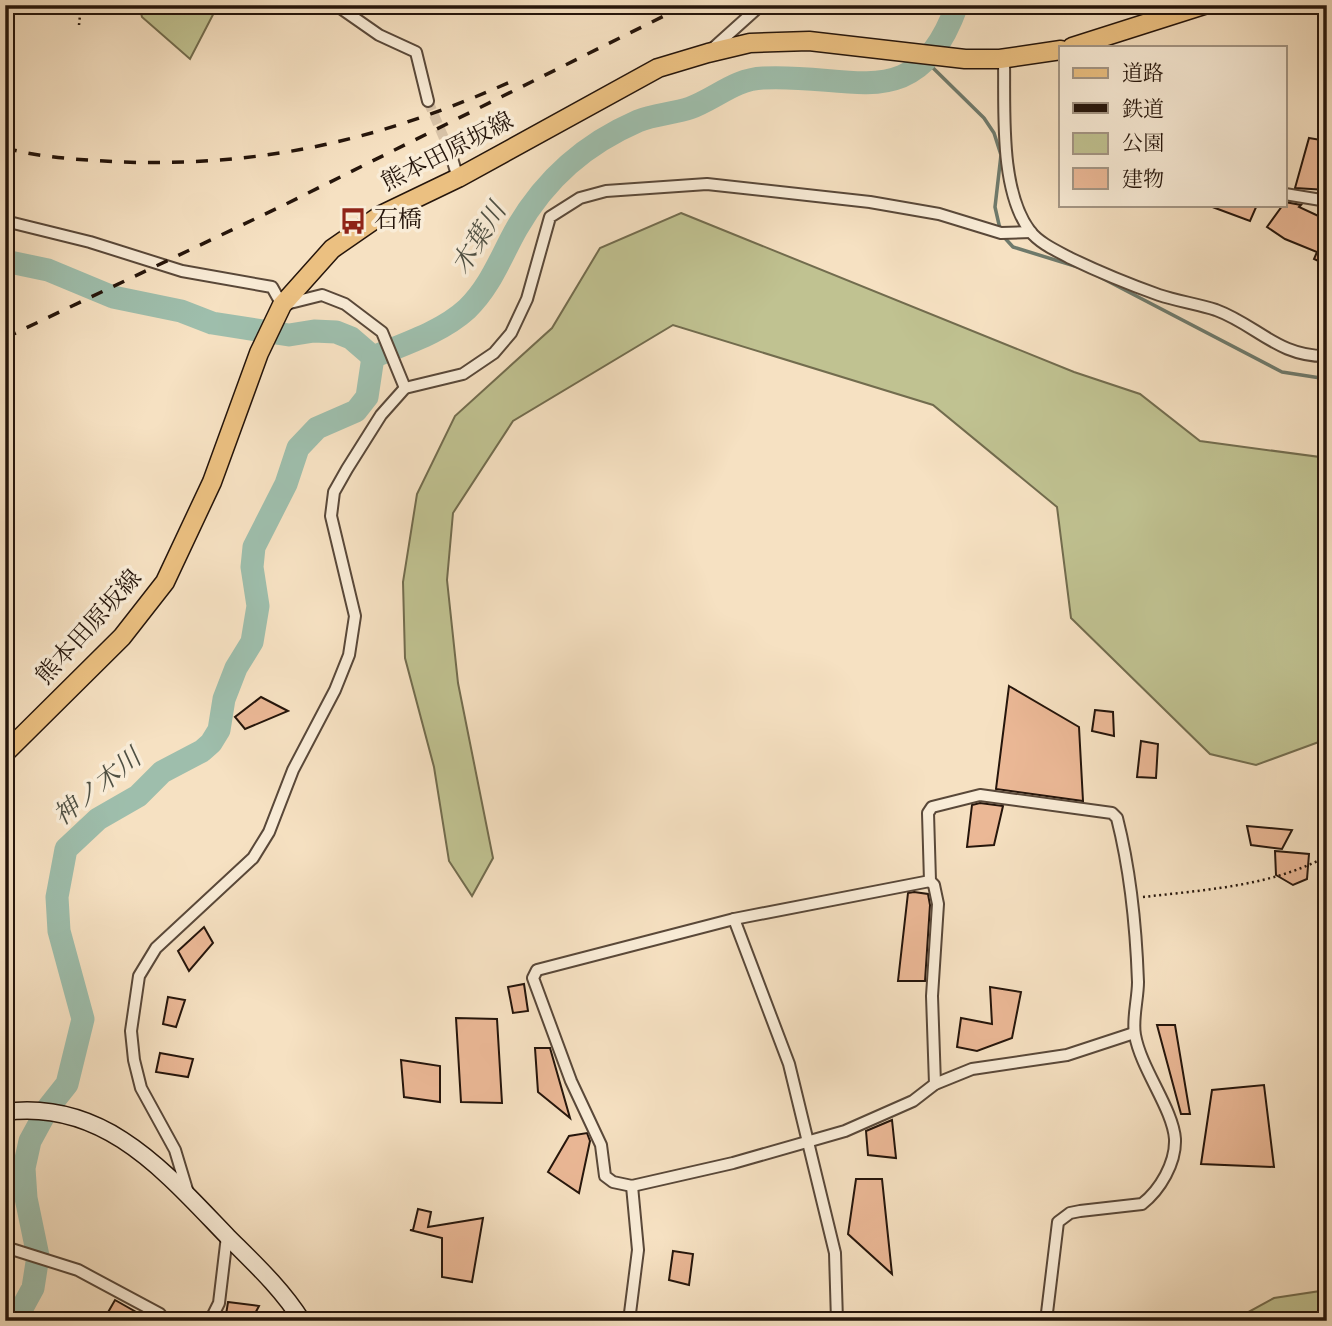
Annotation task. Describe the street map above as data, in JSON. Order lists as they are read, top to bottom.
{
  "streets": {
    "main road": ["熊本田原坂線"]
  },
  "water": ["木葉川", "神ノ木川"],
  "places": {
    "bus stop": ["石橋"]
  },
  "legend": [
    "道路",
    "鉄道",
    "公園",
    "建物"
  ]
}
